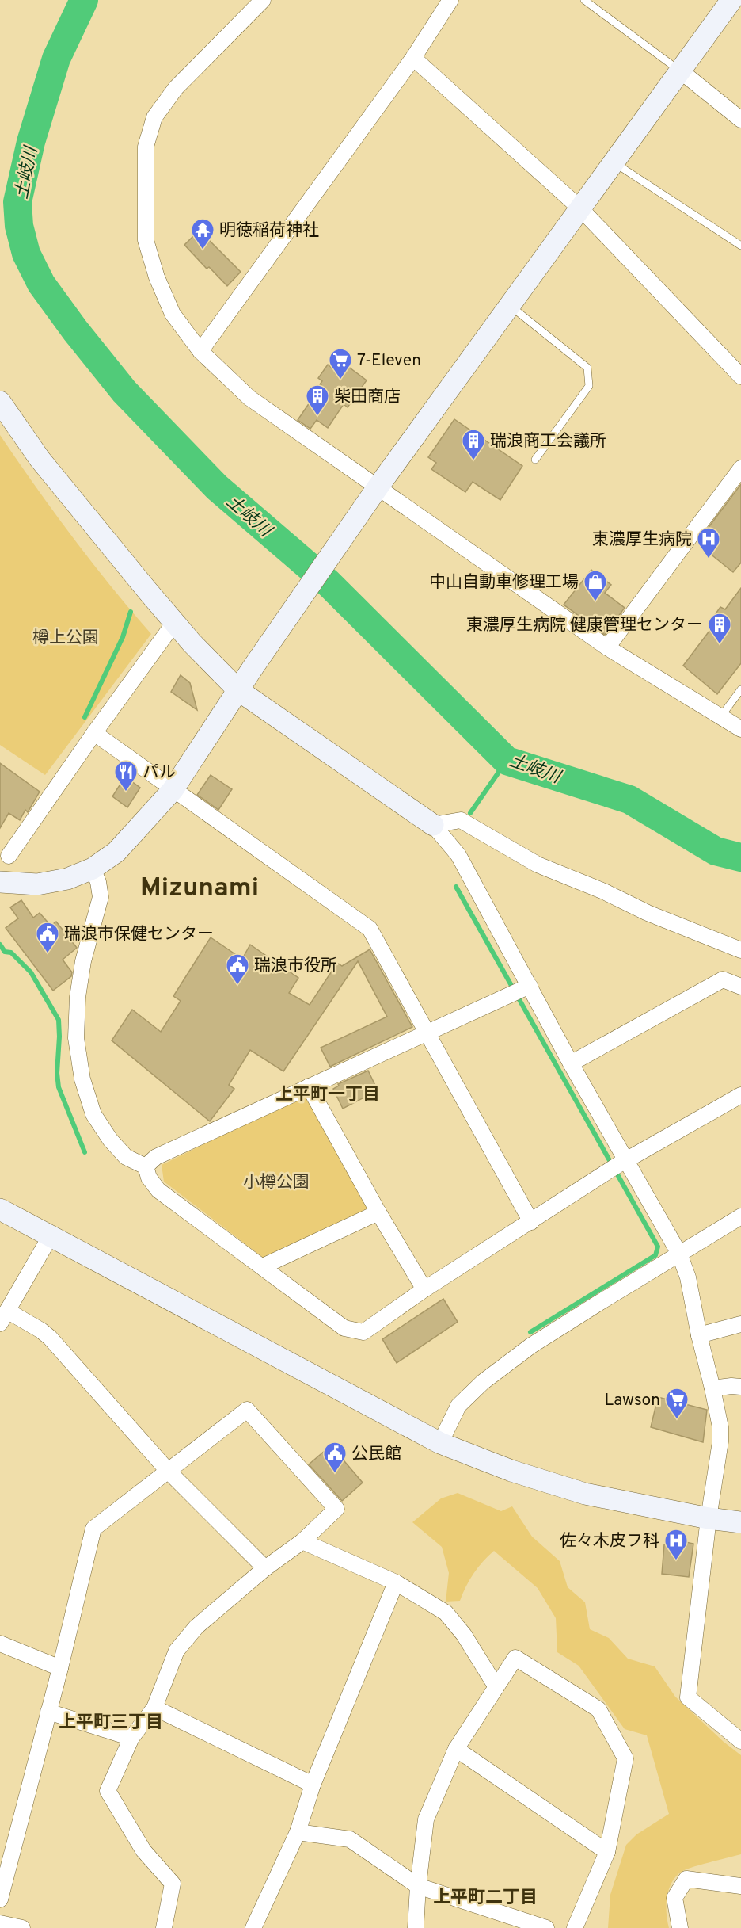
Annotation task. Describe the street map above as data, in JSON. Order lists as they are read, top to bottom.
{
  "districts": [
    "Mizunami",
    "上平町一丁目",
    "上平町三丁目",
    "上平町二丁目"
  ],
  "water": ["土岐川"],
  "parks": ["樽上公園", "小樽公園"],
  "places": {
    "temple": ["明徳稲荷神社"],
    "supermarket": ["7-Eleven", "Lawson"],
    "building": ["柴田商店", "瑞浪商工会議所", "東濃厚生病院 健康管理センター"],
    "hospital": ["東濃厚生病院", "佐々木皮フ科"],
    "shop": ["中山自動車修理工場"],
    "restaurant": ["パル"],
    "public building": ["瑞浪市保健センター", "瑞浪市役所", "公民館"]
  }
}
